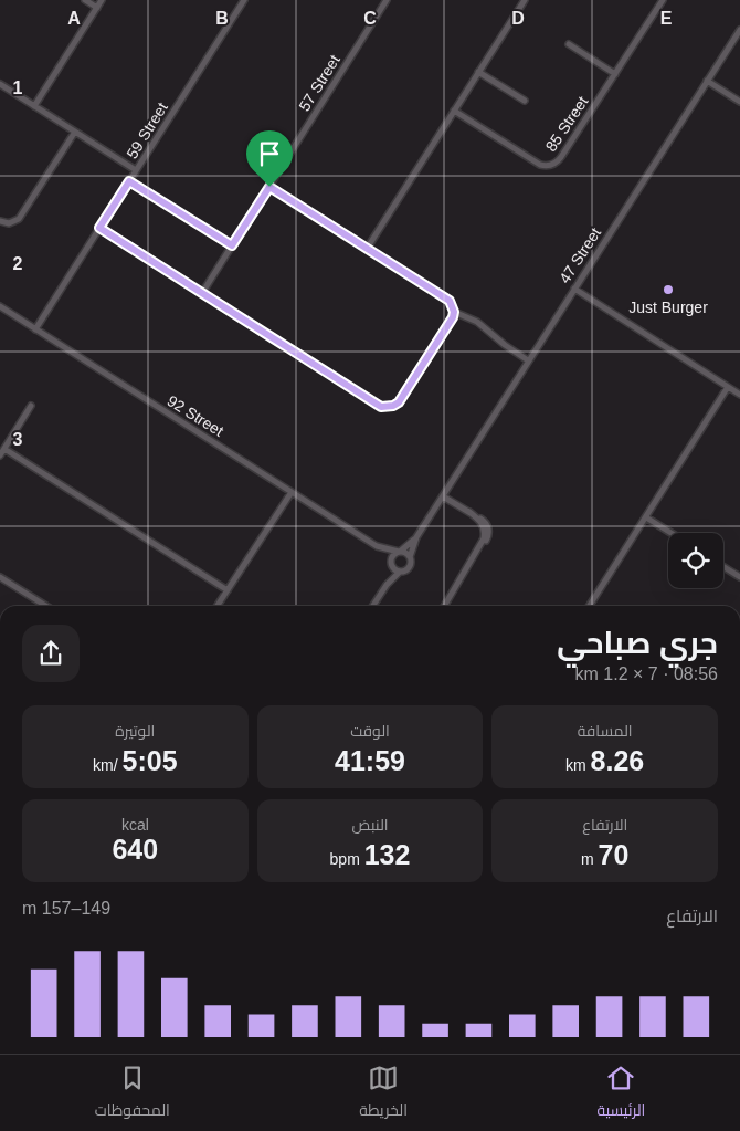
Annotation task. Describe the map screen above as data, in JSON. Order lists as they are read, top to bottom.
{
  "streets": {
    "street": [
      "57 Street",
      "85 Street",
      "59 Street",
      "47 Street",
      "92 Street"
    ]
  },
  "crossings": [
    ["59 Street", "92 Street"],
    ["47 Street", "92 Street"]
  ],
  "places": ["Just Burger"],
  "page": {
    "heading": ["جري صباحي", "08:56 · 7 × 1.2 km"],
    "stats": [
      ["المسافة", "8.26 km"],
      ["الوقت", "41:59"],
      ["الوتيرة", "5:05 /km"],
      ["الارتفاع", "70 m"],
      ["النبض", "132 bpm"],
      ["kcal", "640"]
    ],
    "chart": ["الارتفاع", "149–157 m"],
    "tabs": ["الرئيسية", "الخريطة", "المحفوظات"]
  },
  "grid": {
    "columns": [
      "A",
      "B",
      "C",
      "D",
      "E"
    ],
    "rows": ["1", "2", "3"]
  }
}
